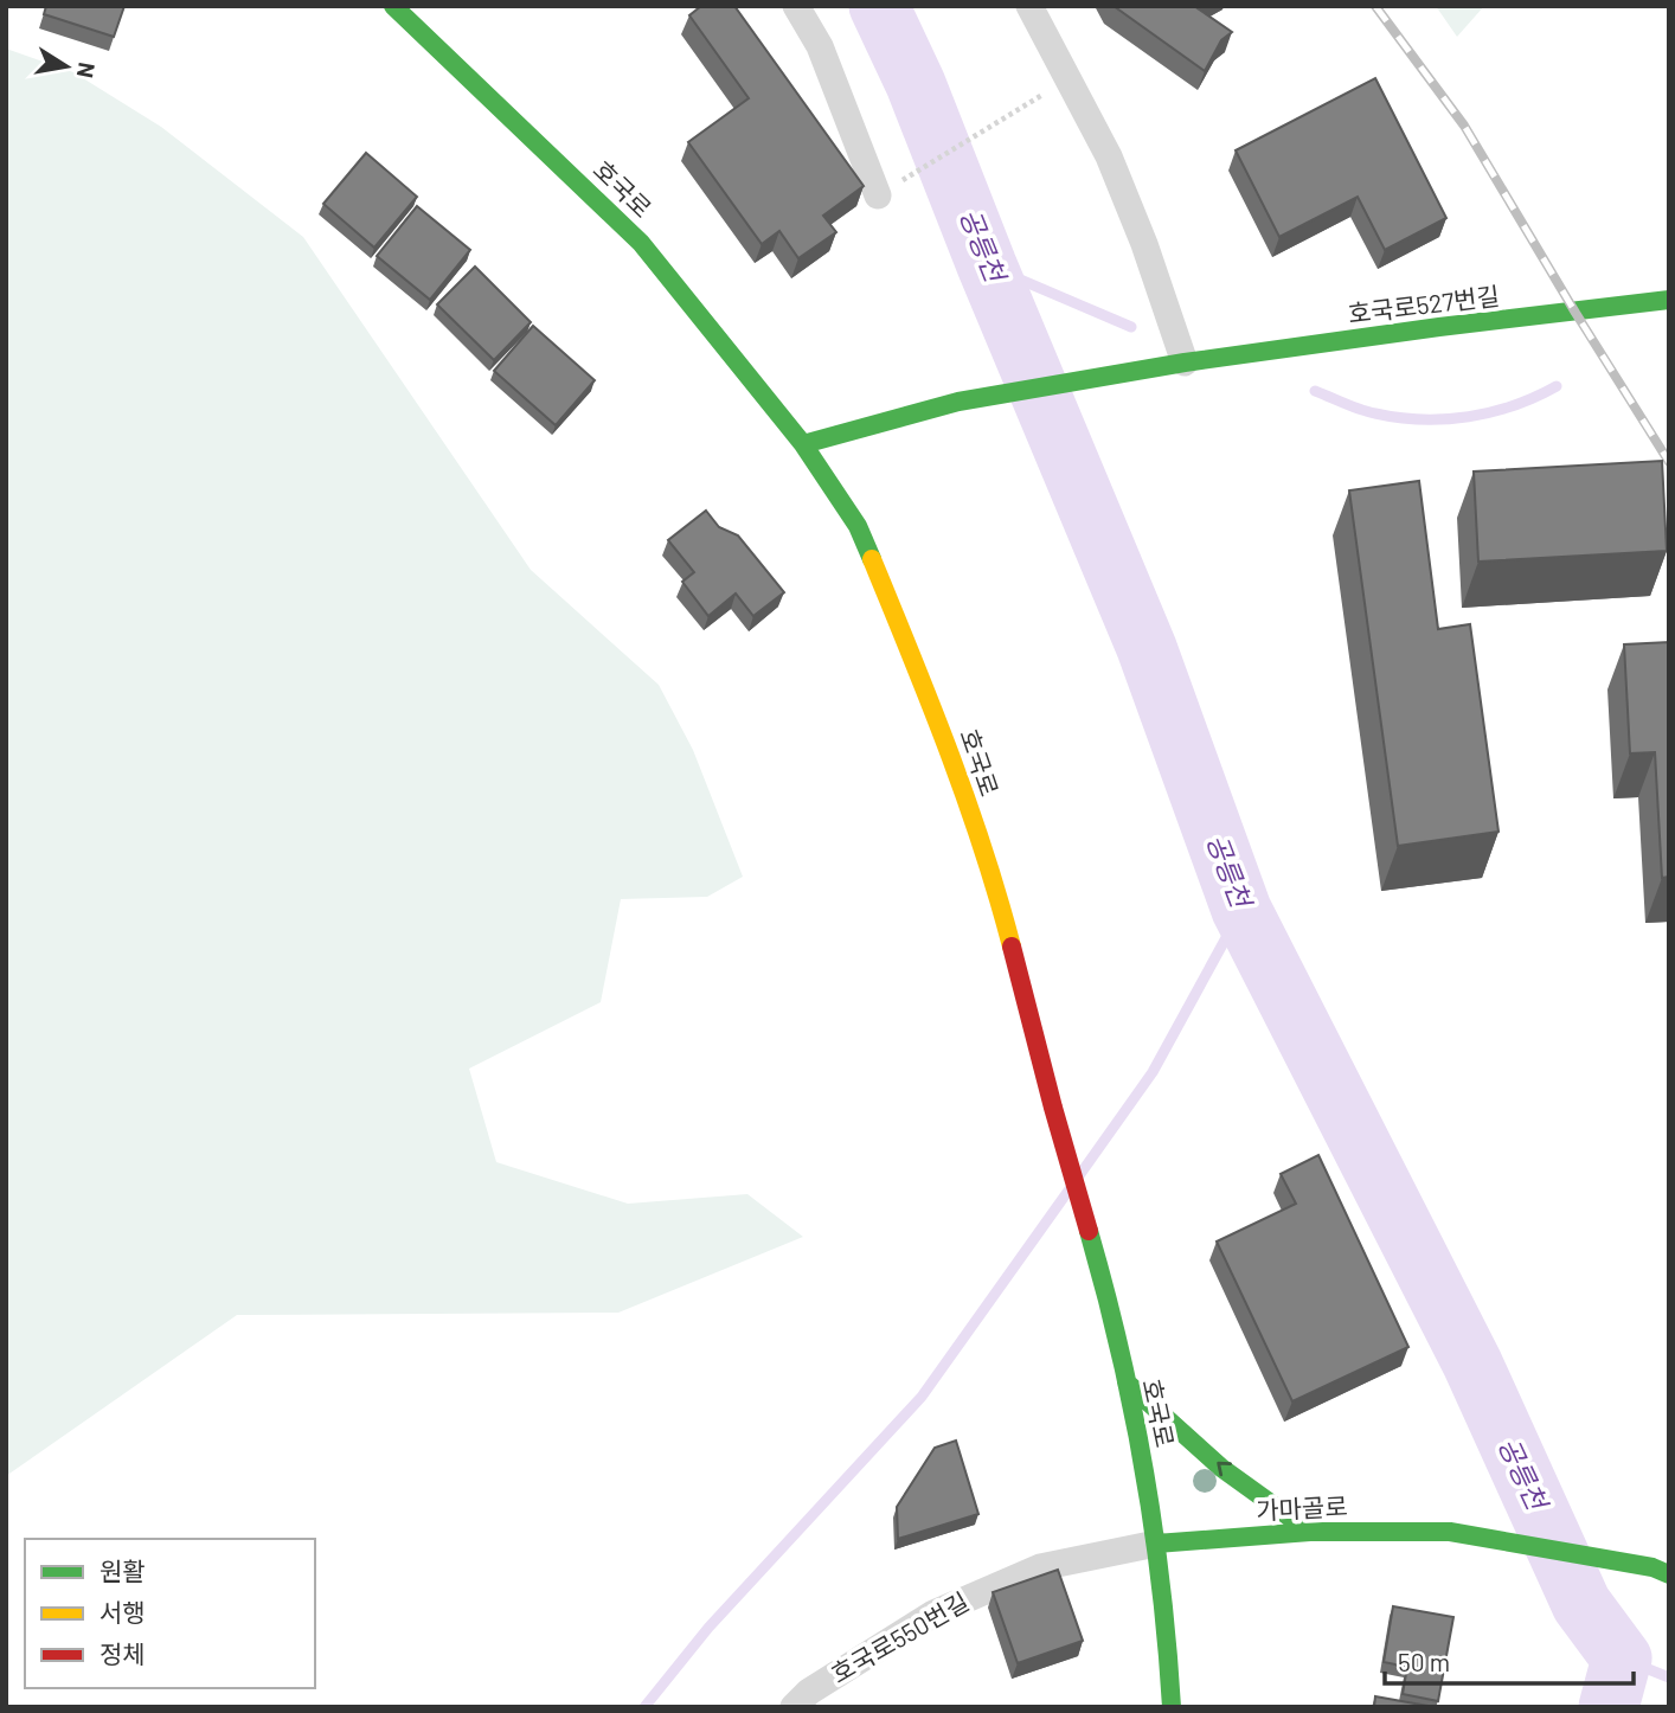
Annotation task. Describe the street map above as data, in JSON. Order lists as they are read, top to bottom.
{
  "streets": {
    "street": [
      "호국로",
      "호국로527번길",
      "가마골로",
      "호국로550번길"
    ]
  },
  "crossings": [
    ["호국로", "호국로527번길"],
    ["호국로", "가마골로"],
    ["호국로", "호국로550번길"],
    ["가마골로", "호국로550번길"]
  ],
  "water": ["공릉천"],
  "legend": ["원활", "서행", "정체"],
  "scale_bar": "50 m",
  "north": "right"
}
